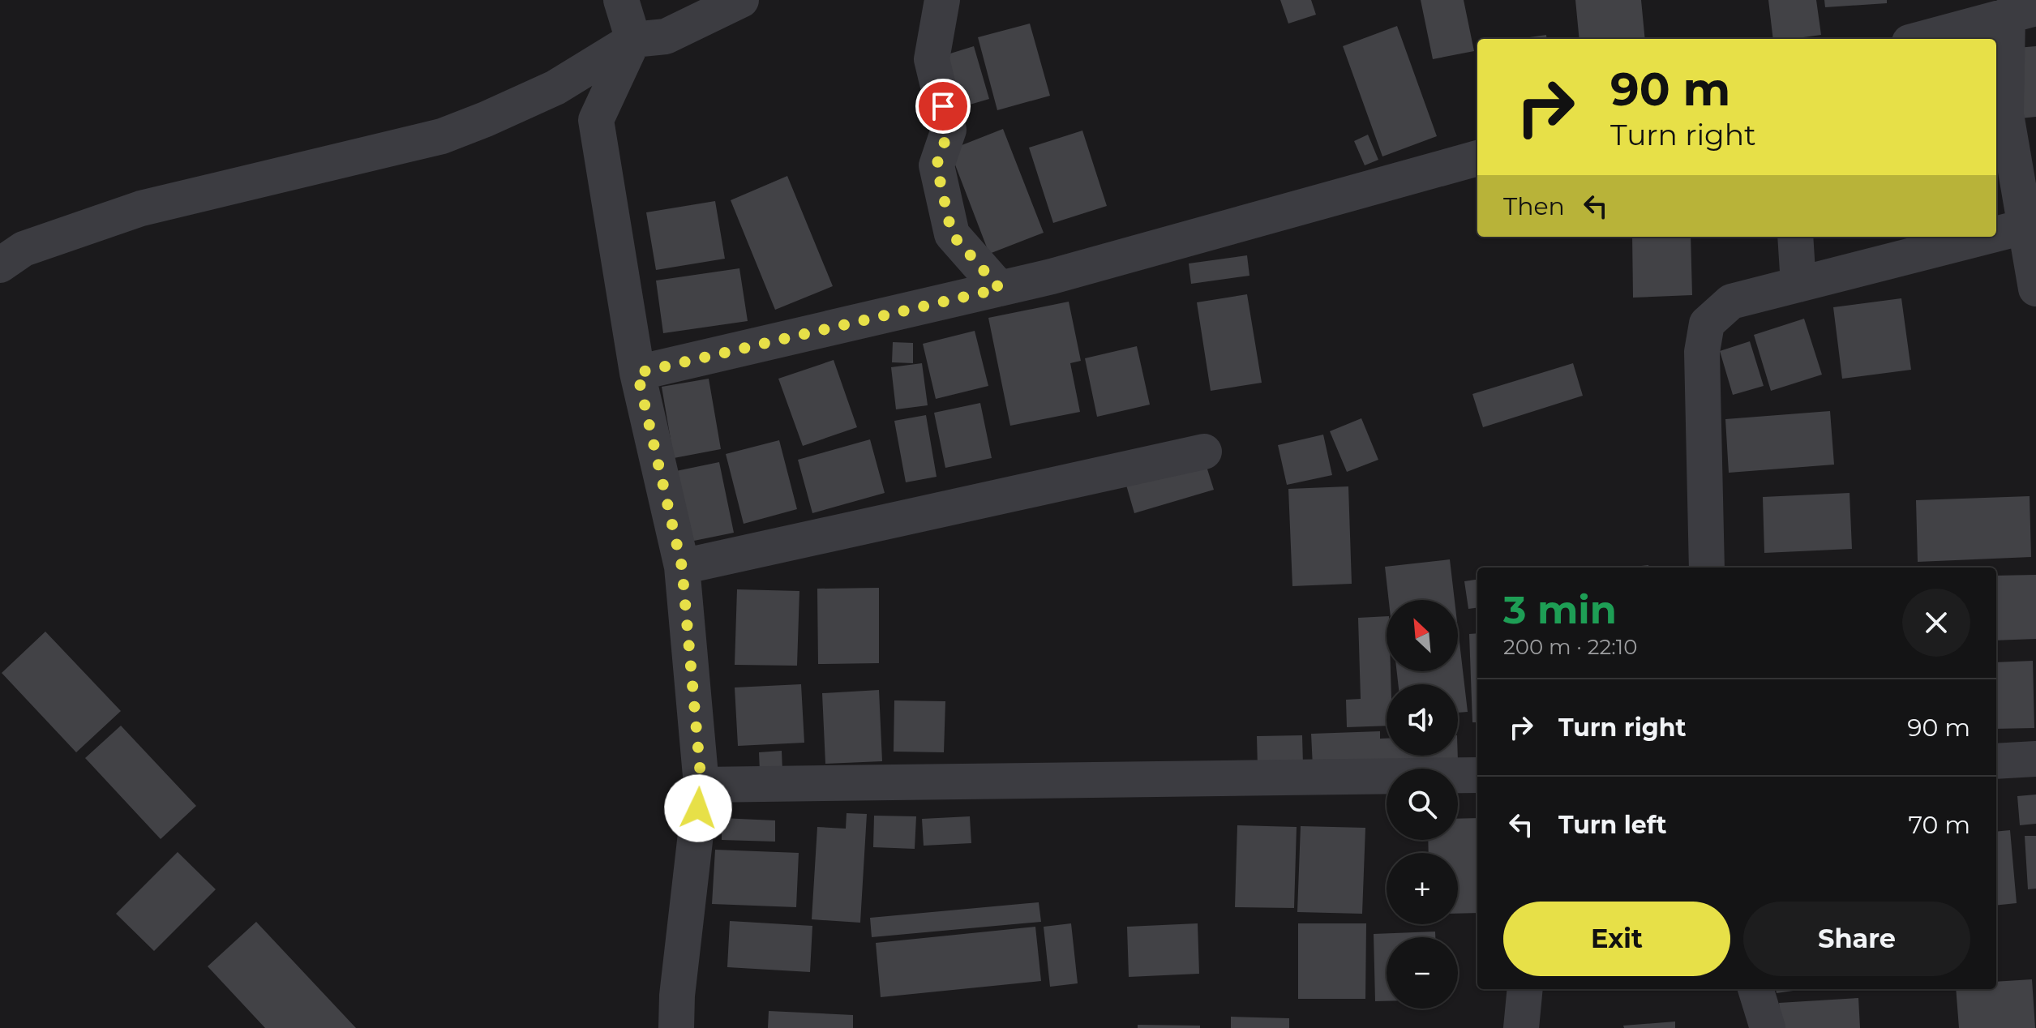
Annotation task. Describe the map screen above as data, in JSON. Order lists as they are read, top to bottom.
{
  "north": "top left",
  "page": {
    "turn": ["90 m", "Turn right"],
    "then": "Then",
    "heading": ["3 min", "200 m · 22:10"],
    "map_buttons": ["+", "−"],
    "list": [
      {
        "name": "Turn right",
        "value": "90 m"
      },
      {
        "name": "Turn left",
        "value": "70 m"
      }
    ],
    "buttons": ["Exit", "Share"]
  }
}
